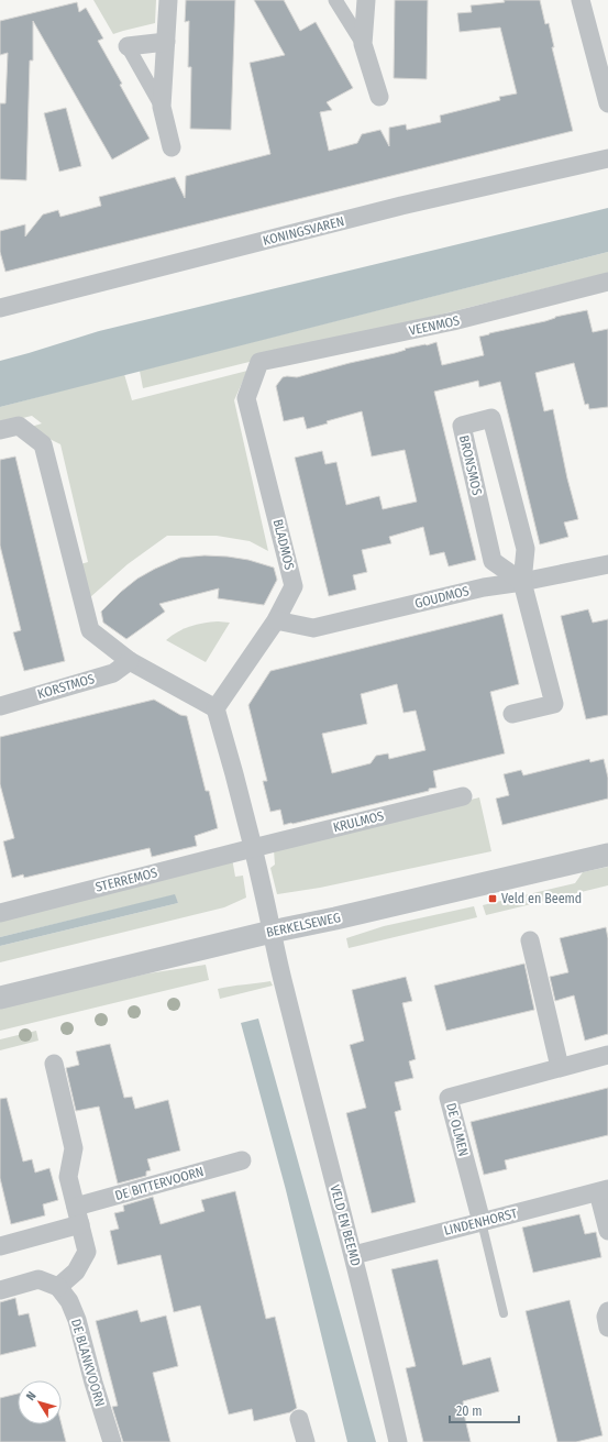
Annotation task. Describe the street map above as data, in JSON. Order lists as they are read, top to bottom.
{
  "streets": {
    "street": [
      "KONINGSVAREN",
      "VEENMOS",
      "BRONSMOS",
      "BLADMOS",
      "GOUDMOS",
      "KORSTMOS",
      "KRULMOS",
      "STERREMOS",
      "BERKELSEWEG",
      "DE OLMEN",
      "DE BITTERVOORN",
      "LINDENHORST",
      "VELD EN BEEMD",
      "DE BLANKVOORN"
    ]
  },
  "crossings": [
    ["VEENMOS", "BLADMOS"],
    ["BRONSMOS", "GOUDMOS"],
    ["BLADMOS", "GOUDMOS"],
    ["KRULMOS", "STERREMOS"],
    ["BERKELSEWEG", "VELD EN BEEMD"],
    ["DE OLMEN", "LINDENHORST"],
    ["LINDENHORST", "VELD EN BEEMD"]
  ],
  "places": {
    "transit": ["Veld en Beemd"]
  },
  "scale_bar": "20 m",
  "north": "top left"
}
